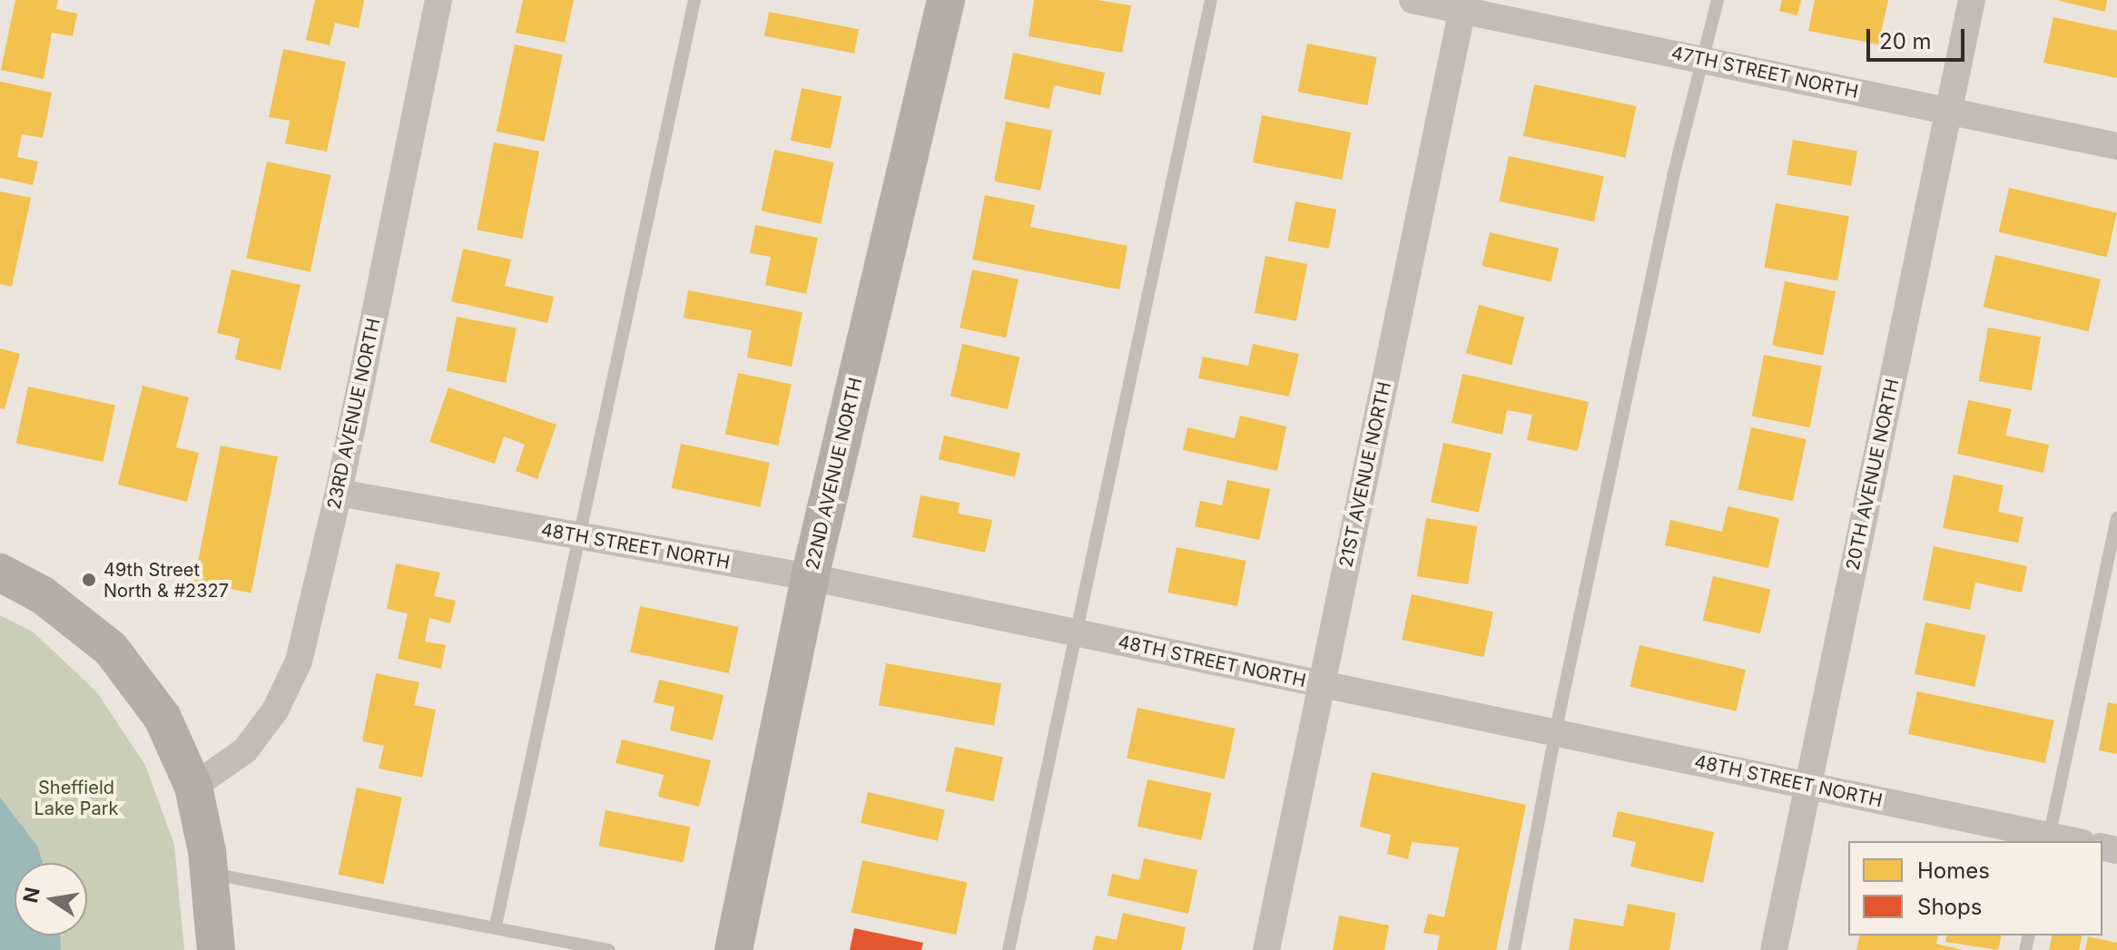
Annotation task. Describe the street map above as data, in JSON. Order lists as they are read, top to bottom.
{
  "streets": {
    "main road": ["22ND AVENUE NORTH"],
    "street": [
      "47TH STREET NORTH",
      "23RD AVENUE NORTH",
      "21ST AVENUE NORTH",
      "20TH AVENUE NORTH",
      "48TH STREET NORTH"
    ]
  },
  "crossings": [
    ["47TH STREET NORTH", "21ST AVENUE NORTH"],
    ["47TH STREET NORTH", "20TH AVENUE NORTH"],
    ["23RD AVENUE NORTH", "48TH STREET NORTH"],
    ["22ND AVENUE NORTH", "48TH STREET NORTH"],
    ["21ST AVENUE NORTH", "48TH STREET NORTH"],
    ["20TH AVENUE NORTH", "48TH STREET NORTH"]
  ],
  "parks": ["Sheffield Lake Park"],
  "places": ["49th Street North & #2327"],
  "legend": ["Homes", "Shops"],
  "scale_bar": "20 m",
  "north": "left"
}
